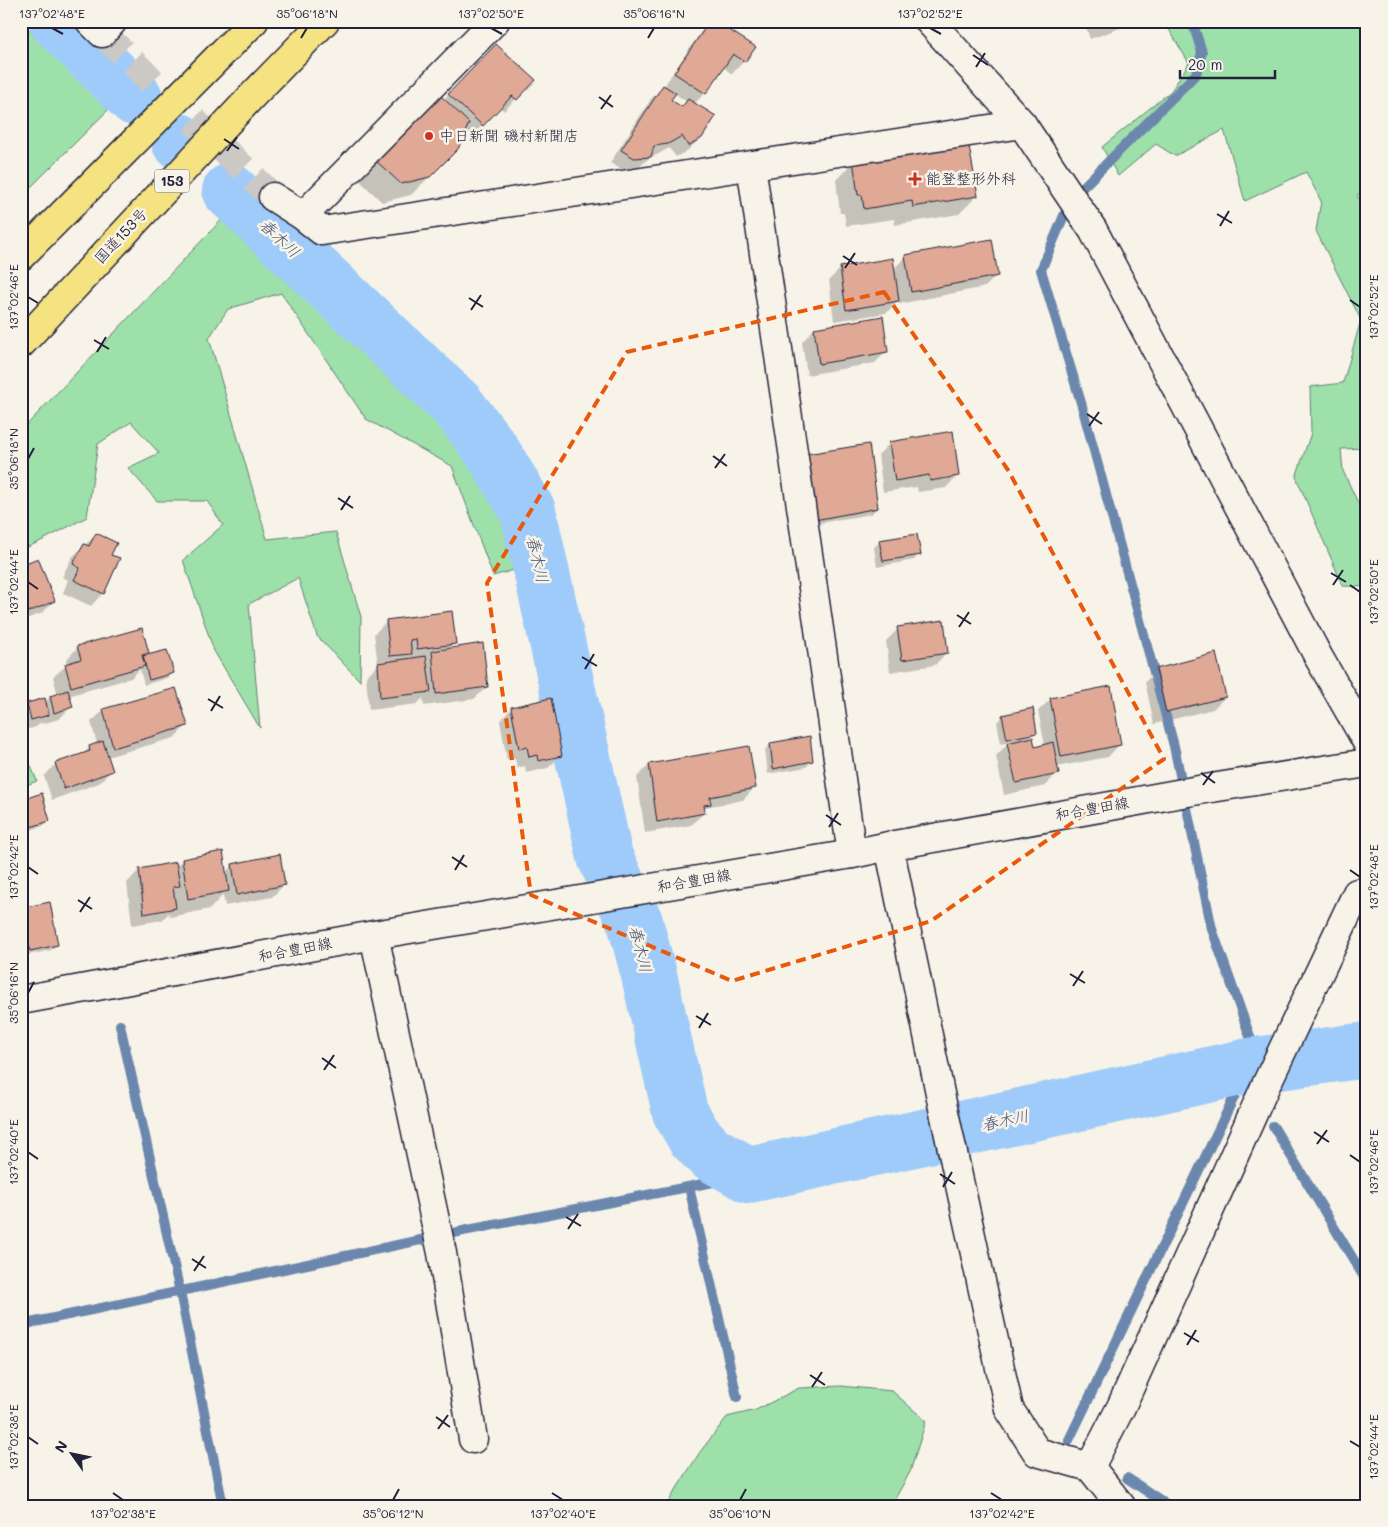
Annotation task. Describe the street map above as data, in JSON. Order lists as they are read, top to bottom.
{
  "streets": {
    "highway": ["153", "国道153号"],
    "street": ["和合豊田線"]
  },
  "water": ["春木川"],
  "places": {
    "other": ["中日新聞 磯村新聞店"],
    "health": ["能登整形外科"]
  },
  "scale_bar": "20 m",
  "north": "top left",
  "coordinates": [
    "137°02'48\"E",
    "35°06'18\"N",
    "137°02'50\"E",
    "35°06'16\"N",
    "137°02'52\"E",
    "137°02'46\"E",
    "137°02'44\"E",
    "137°02'42\"E",
    "137°02'40\"E",
    "137°02'38\"E",
    "35°06'12\"N",
    "35°06'10\"N"
  ]
}
